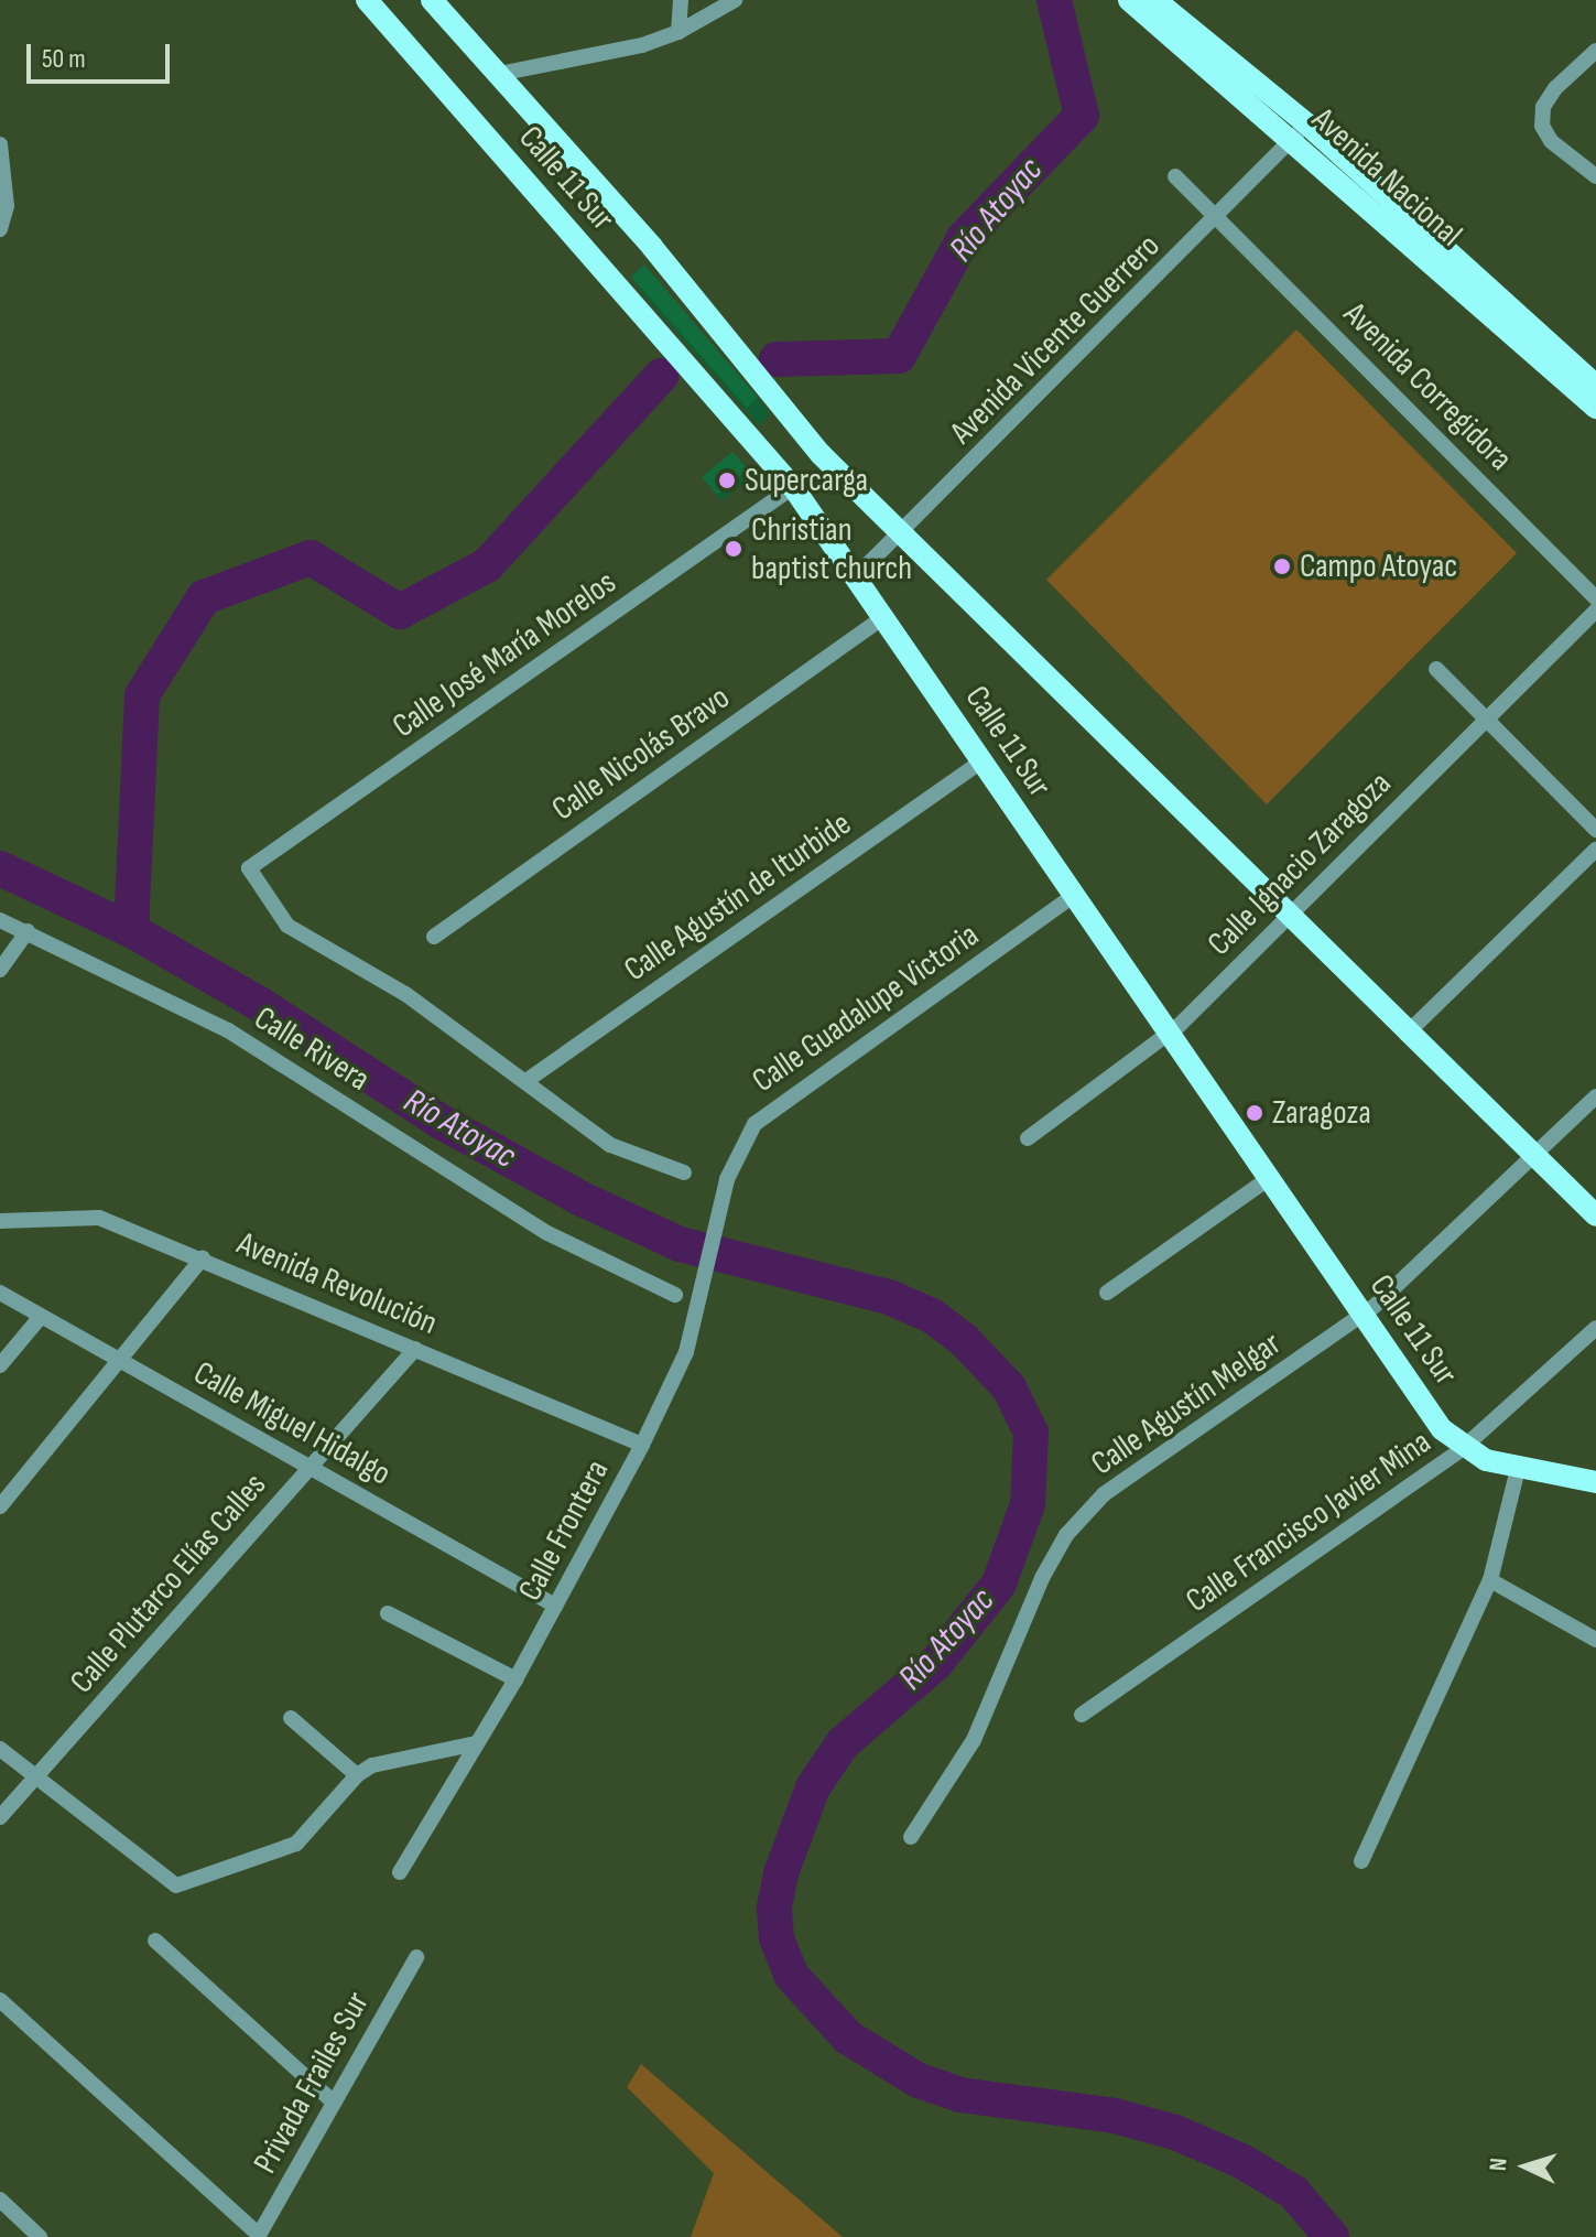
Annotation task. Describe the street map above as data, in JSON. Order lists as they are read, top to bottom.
{
  "streets": {
    "main road": ["Avenida Nacional", "Calle 11 Sur"],
    "street": [
      "Avenida Vicente Guerrero",
      "Avenida Corregidora",
      "Calle José María Morelos",
      "Calle Nicolás Bravo",
      "Calle Ignacio Zaragoza",
      "Calle Agustín de Iturbide",
      "Calle Guadalupe Victoria",
      "Calle Rivera",
      "Avenida Revolución",
      "Calle Agustín Melgar",
      "Calle Miguel Hidalgo",
      "Calle Francisco Javier Mina",
      "Calle Frontera",
      "Calle Plutarco Elías Calles",
      "Privada Frailes Sur"
    ]
  },
  "crossings": [
    ["Avenida Nacional", "Avenida Vicente Guerrero"],
    ["Calle 11 Sur", "Avenida Vicente Guerrero"],
    ["Calle 11 Sur", "Calle José María Morelos"],
    ["Calle 11 Sur", "Calle Nicolás Bravo"],
    ["Calle 11 Sur", "Calle Ignacio Zaragoza"],
    ["Calle 11 Sur", "Calle Agustín de Iturbide"],
    ["Calle 11 Sur", "Calle Guadalupe Victoria"],
    ["Calle 11 Sur", "Calle Agustín Melgar"],
    ["Calle 11 Sur", "Calle Francisco Javier Mina"],
    ["Avenida Vicente Guerrero", "Avenida Corregidora"],
    ["Calle José María Morelos", "Calle Agustín de Iturbide"],
    ["Calle Guadalupe Victoria", "Calle Frontera"],
    ["Avenida Revolución", "Calle Frontera"],
    ["Avenida Revolución", "Calle Plutarco Elías Calles"],
    ["Calle Miguel Hidalgo", "Calle Frontera"],
    ["Calle Miguel Hidalgo", "Calle Plutarco Elías Calles"]
  ],
  "water": ["Río Atoyac"],
  "places": [
    "Supercarga",
    "Christian baptist church",
    "Campo Atoyac",
    "Zaragoza"
  ],
  "scale_bar": "50 m",
  "north": "left"
}
